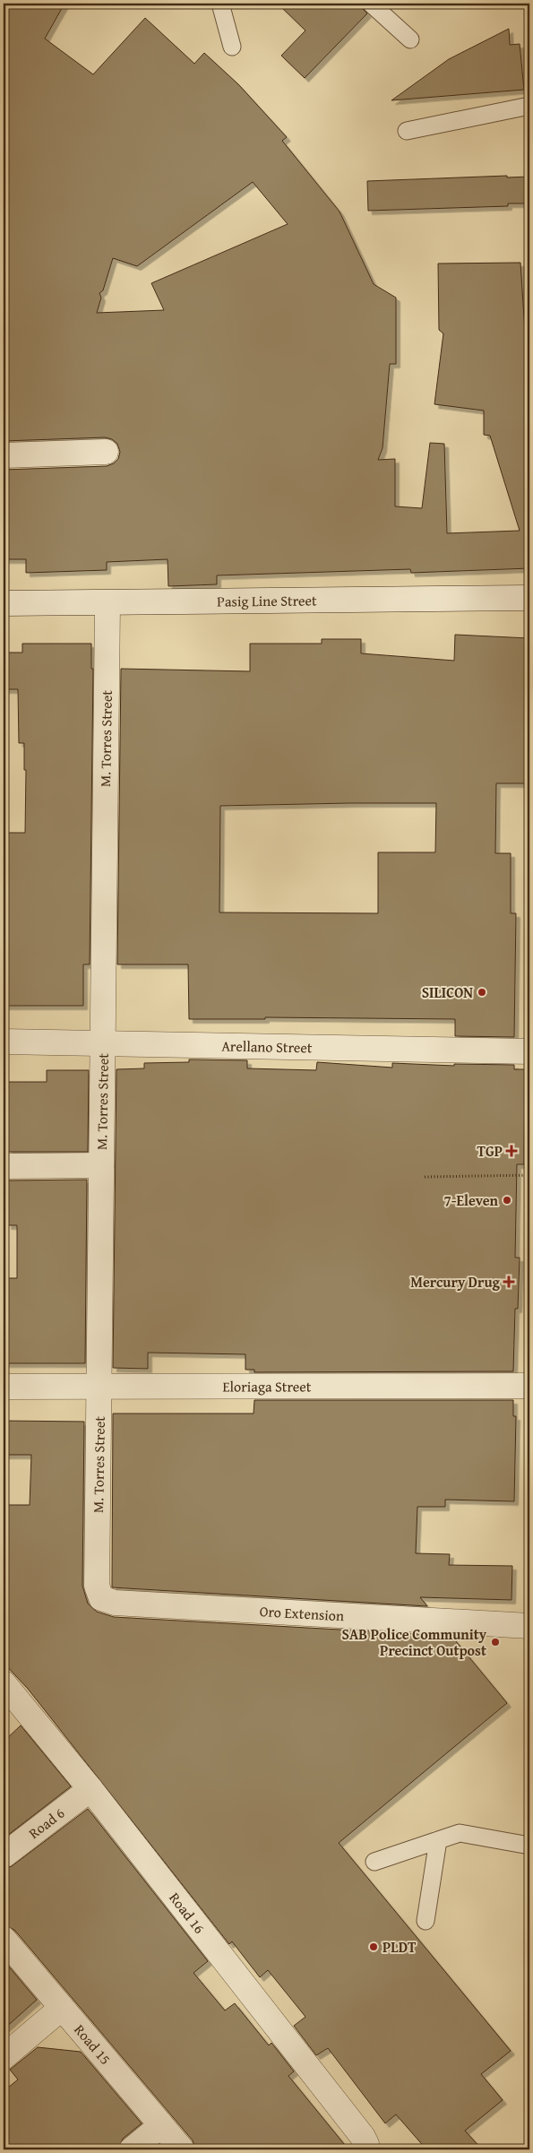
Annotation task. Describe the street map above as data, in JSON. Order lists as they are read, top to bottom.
{
  "streets": {
    "street": [
      "Pasig Line Street",
      "M. Torres Street",
      "Arellano Street",
      "Eloriaga Street",
      "Oro Extension",
      "Road 6",
      "Road 16",
      "Road 15"
    ]
  },
  "crossings": [
    ["Pasig Line Street", "M. Torres Street"],
    ["M. Torres Street", "Arellano Street"],
    ["M. Torres Street", "Eloriaga Street"],
    ["M. Torres Street", "Oro Extension"],
    ["Road 6", "Road 16"]
  ],
  "places": {
    "other": [
      "SILICON",
      "7-Eleven",
      "SAB Police Community Precinct Outpost",
      "PLDT"
    ],
    "health": ["TGP", "Mercury Drug"]
  }
}
